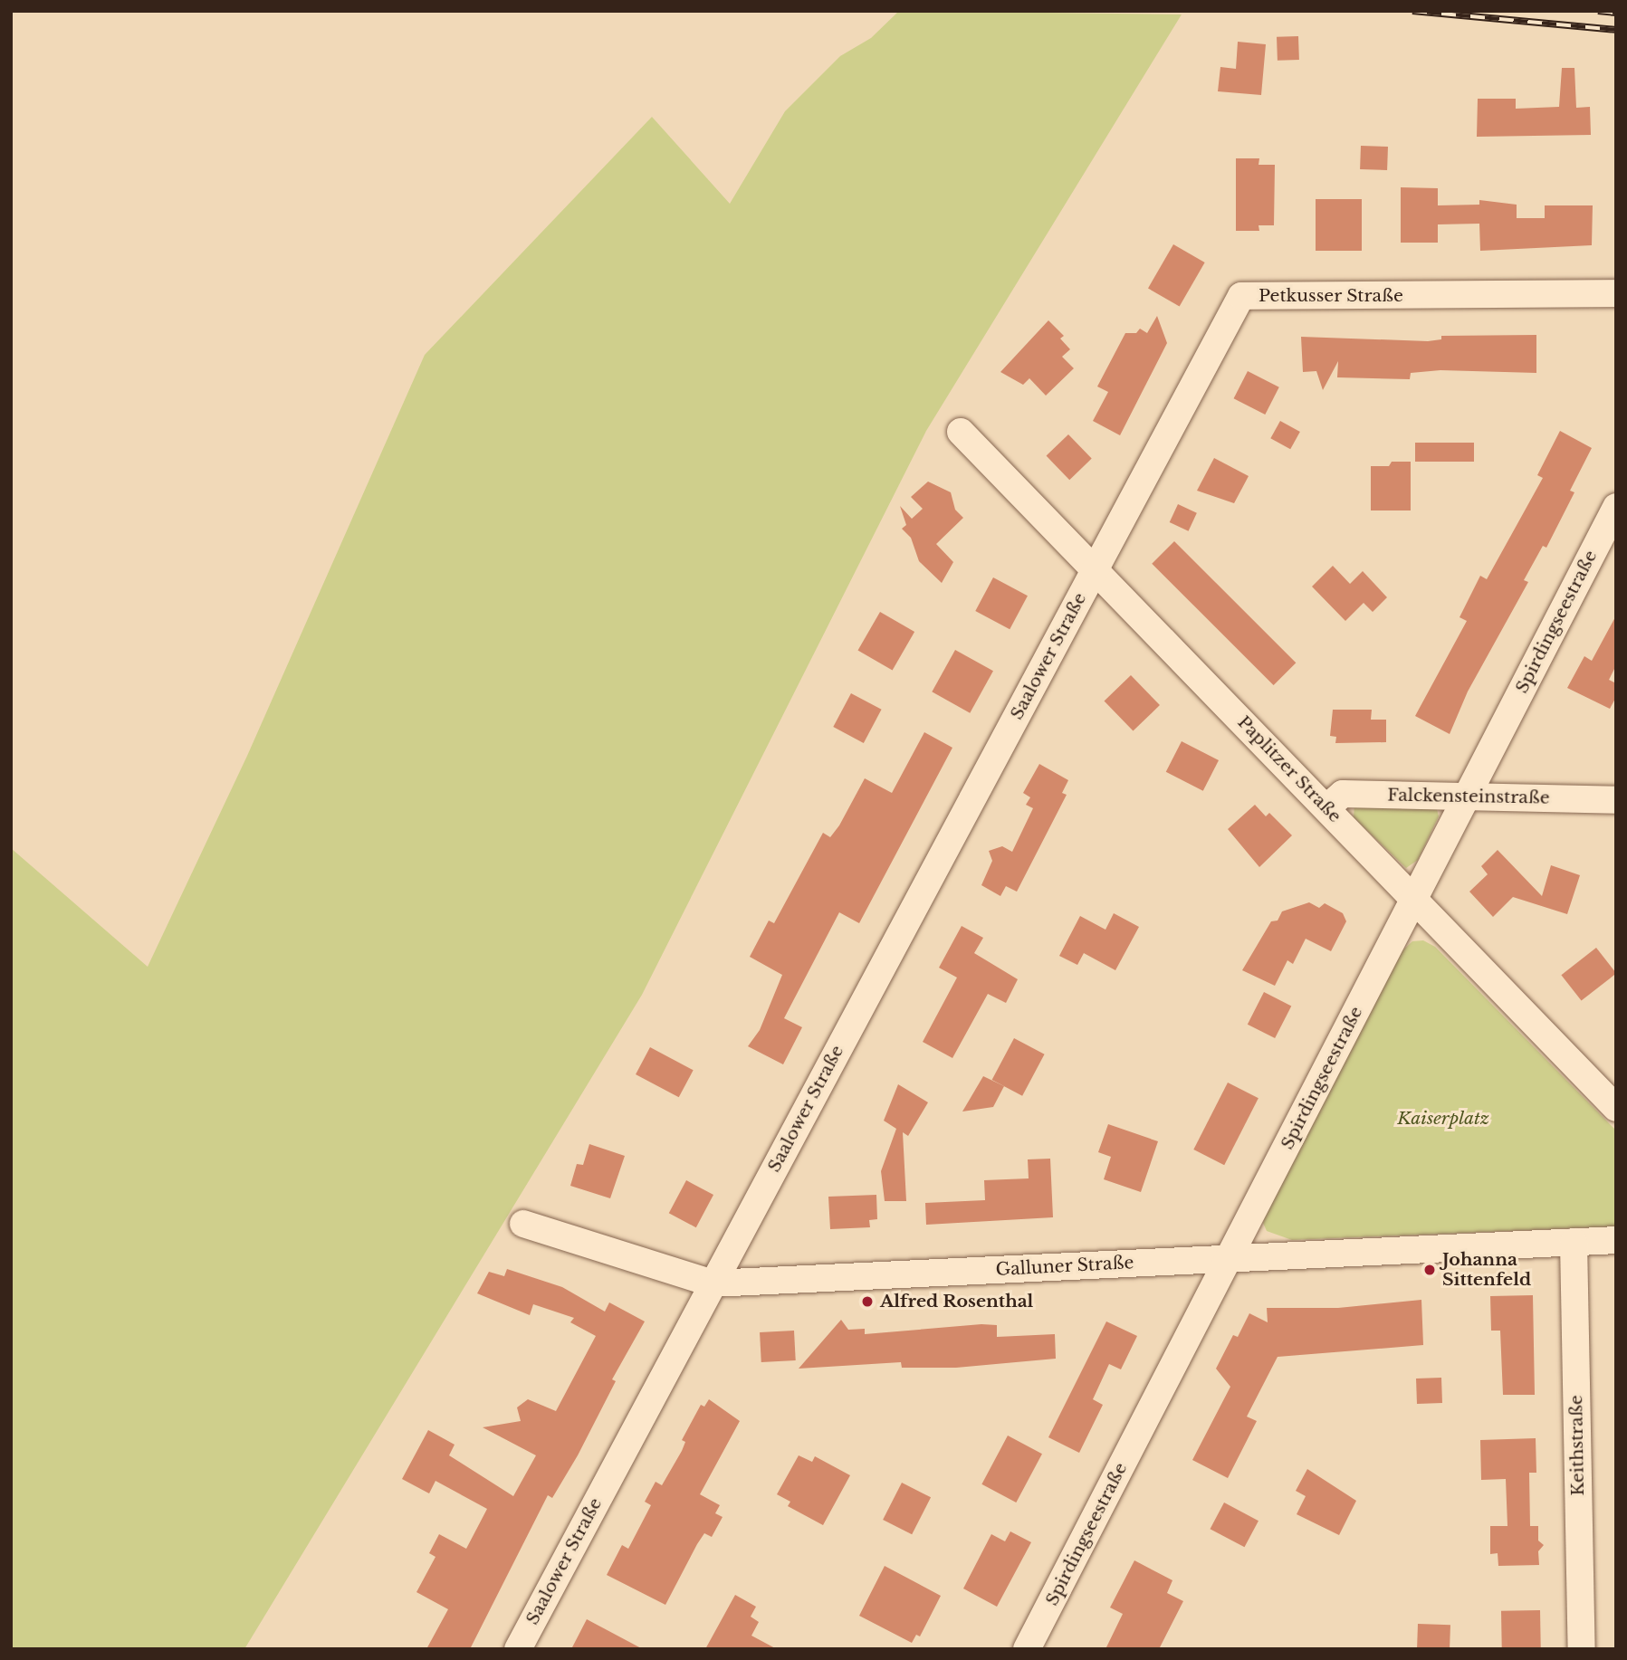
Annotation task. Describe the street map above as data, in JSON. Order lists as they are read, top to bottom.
{
  "streets": {
    "street": [
      "Petkusser Straße",
      "Spirdingseestraße",
      "Saalower Straße",
      "Paplitzer Straße",
      "Falckensteinstraße",
      "Galluner Straße",
      "Keithstraße"
    ]
  },
  "crossings": [
    ["Petkusser Straße", "Saalower Straße"],
    ["Petkusser Straße", "Paplitzer Straße"],
    ["Spirdingseestraße", "Paplitzer Straße"],
    ["Spirdingseestraße", "Falckensteinstraße"],
    ["Spirdingseestraße", "Galluner Straße"],
    ["Saalower Straße", "Paplitzer Straße"],
    ["Saalower Straße", "Galluner Straße"],
    ["Paplitzer Straße", "Falckensteinstraße"],
    ["Galluner Straße", "Keithstraße"]
  ],
  "parks": ["Kaiserplatz"],
  "places": ["Johanna Sittenfeld", "Alfred Rosenthal"]
}
